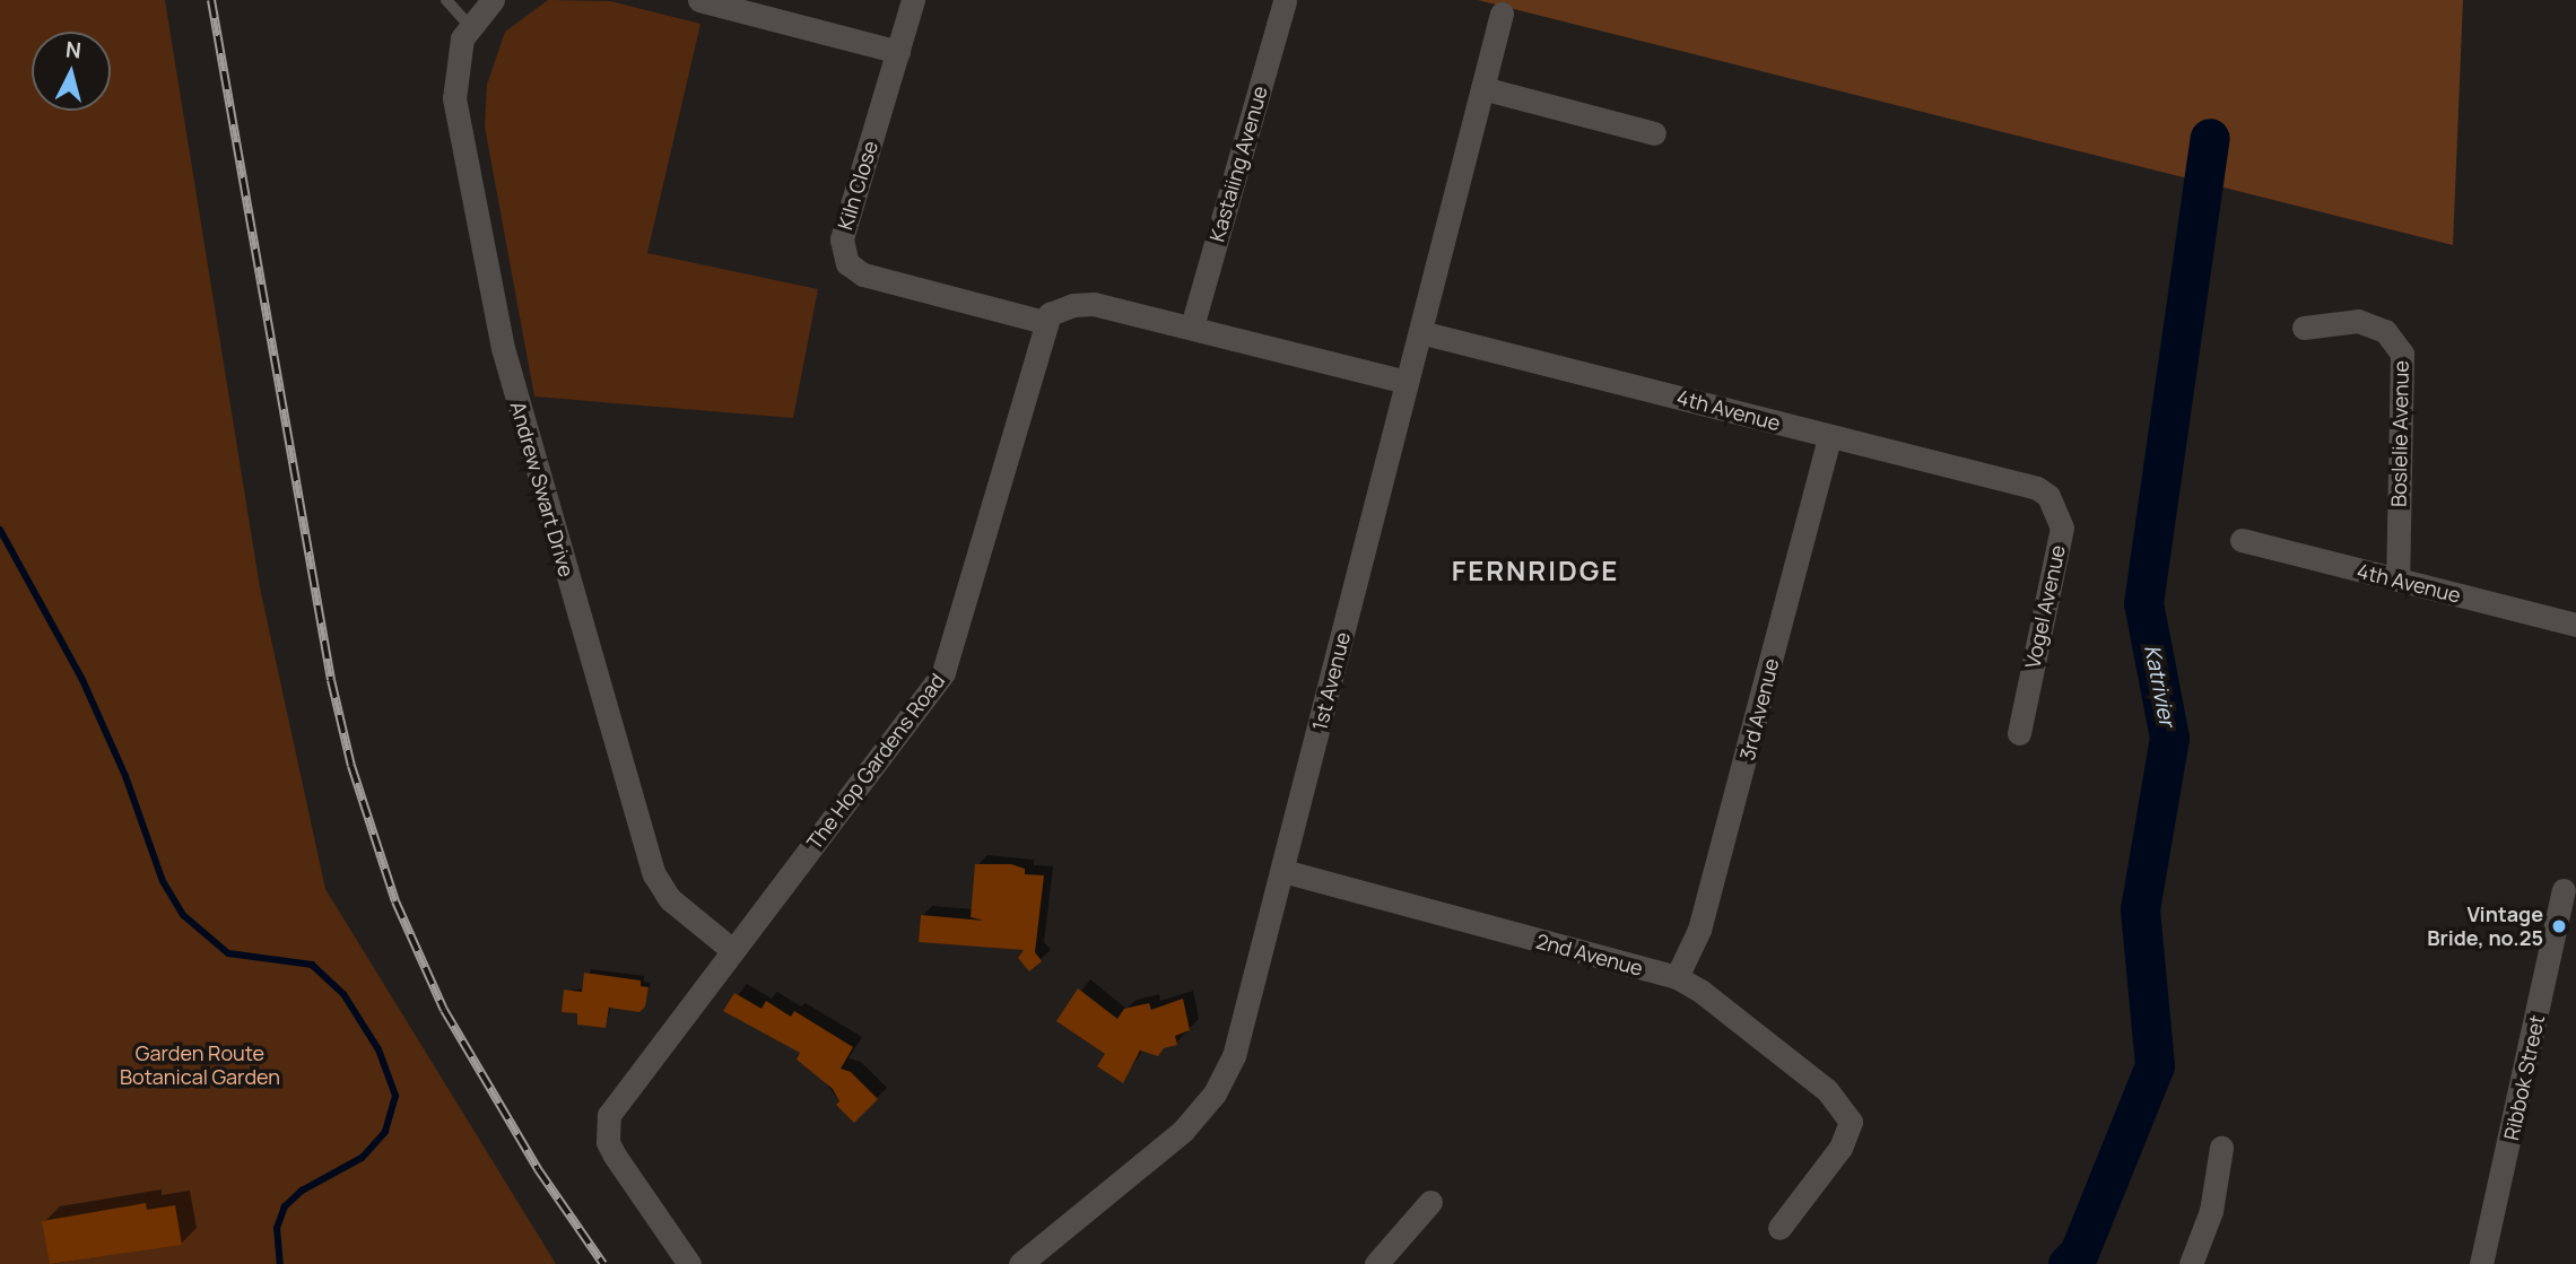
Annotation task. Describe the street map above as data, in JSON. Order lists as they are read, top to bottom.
{
  "streets": {
    "street": [
      "Kastaiing Avenue",
      "Kiln Close",
      "4th Avenue",
      "Boslelie Avenue",
      "Andrew Swart Drive",
      "Vogel Avenue",
      "1st Avenue",
      "3rd Avenue",
      "The Hop Gardens Road",
      "2nd Avenue",
      "Ribbok Street"
    ]
  },
  "crossings": [
    ["Kiln Close", "The Hop Gardens Road"],
    ["4th Avenue", "Boslelie Avenue"],
    ["4th Avenue", "Vogel Avenue"],
    ["4th Avenue", "1st Avenue"],
    ["4th Avenue", "3rd Avenue"],
    ["Andrew Swart Drive", "The Hop Gardens Road"],
    ["1st Avenue", "2nd Avenue"],
    ["3rd Avenue", "2nd Avenue"]
  ],
  "districts": ["FERNRIDGE"],
  "water": ["Katrivier"],
  "parks": ["Garden Route Botanical Garden"],
  "places": ["Vintage Bride, no.25"],
  "north": "top"
}
